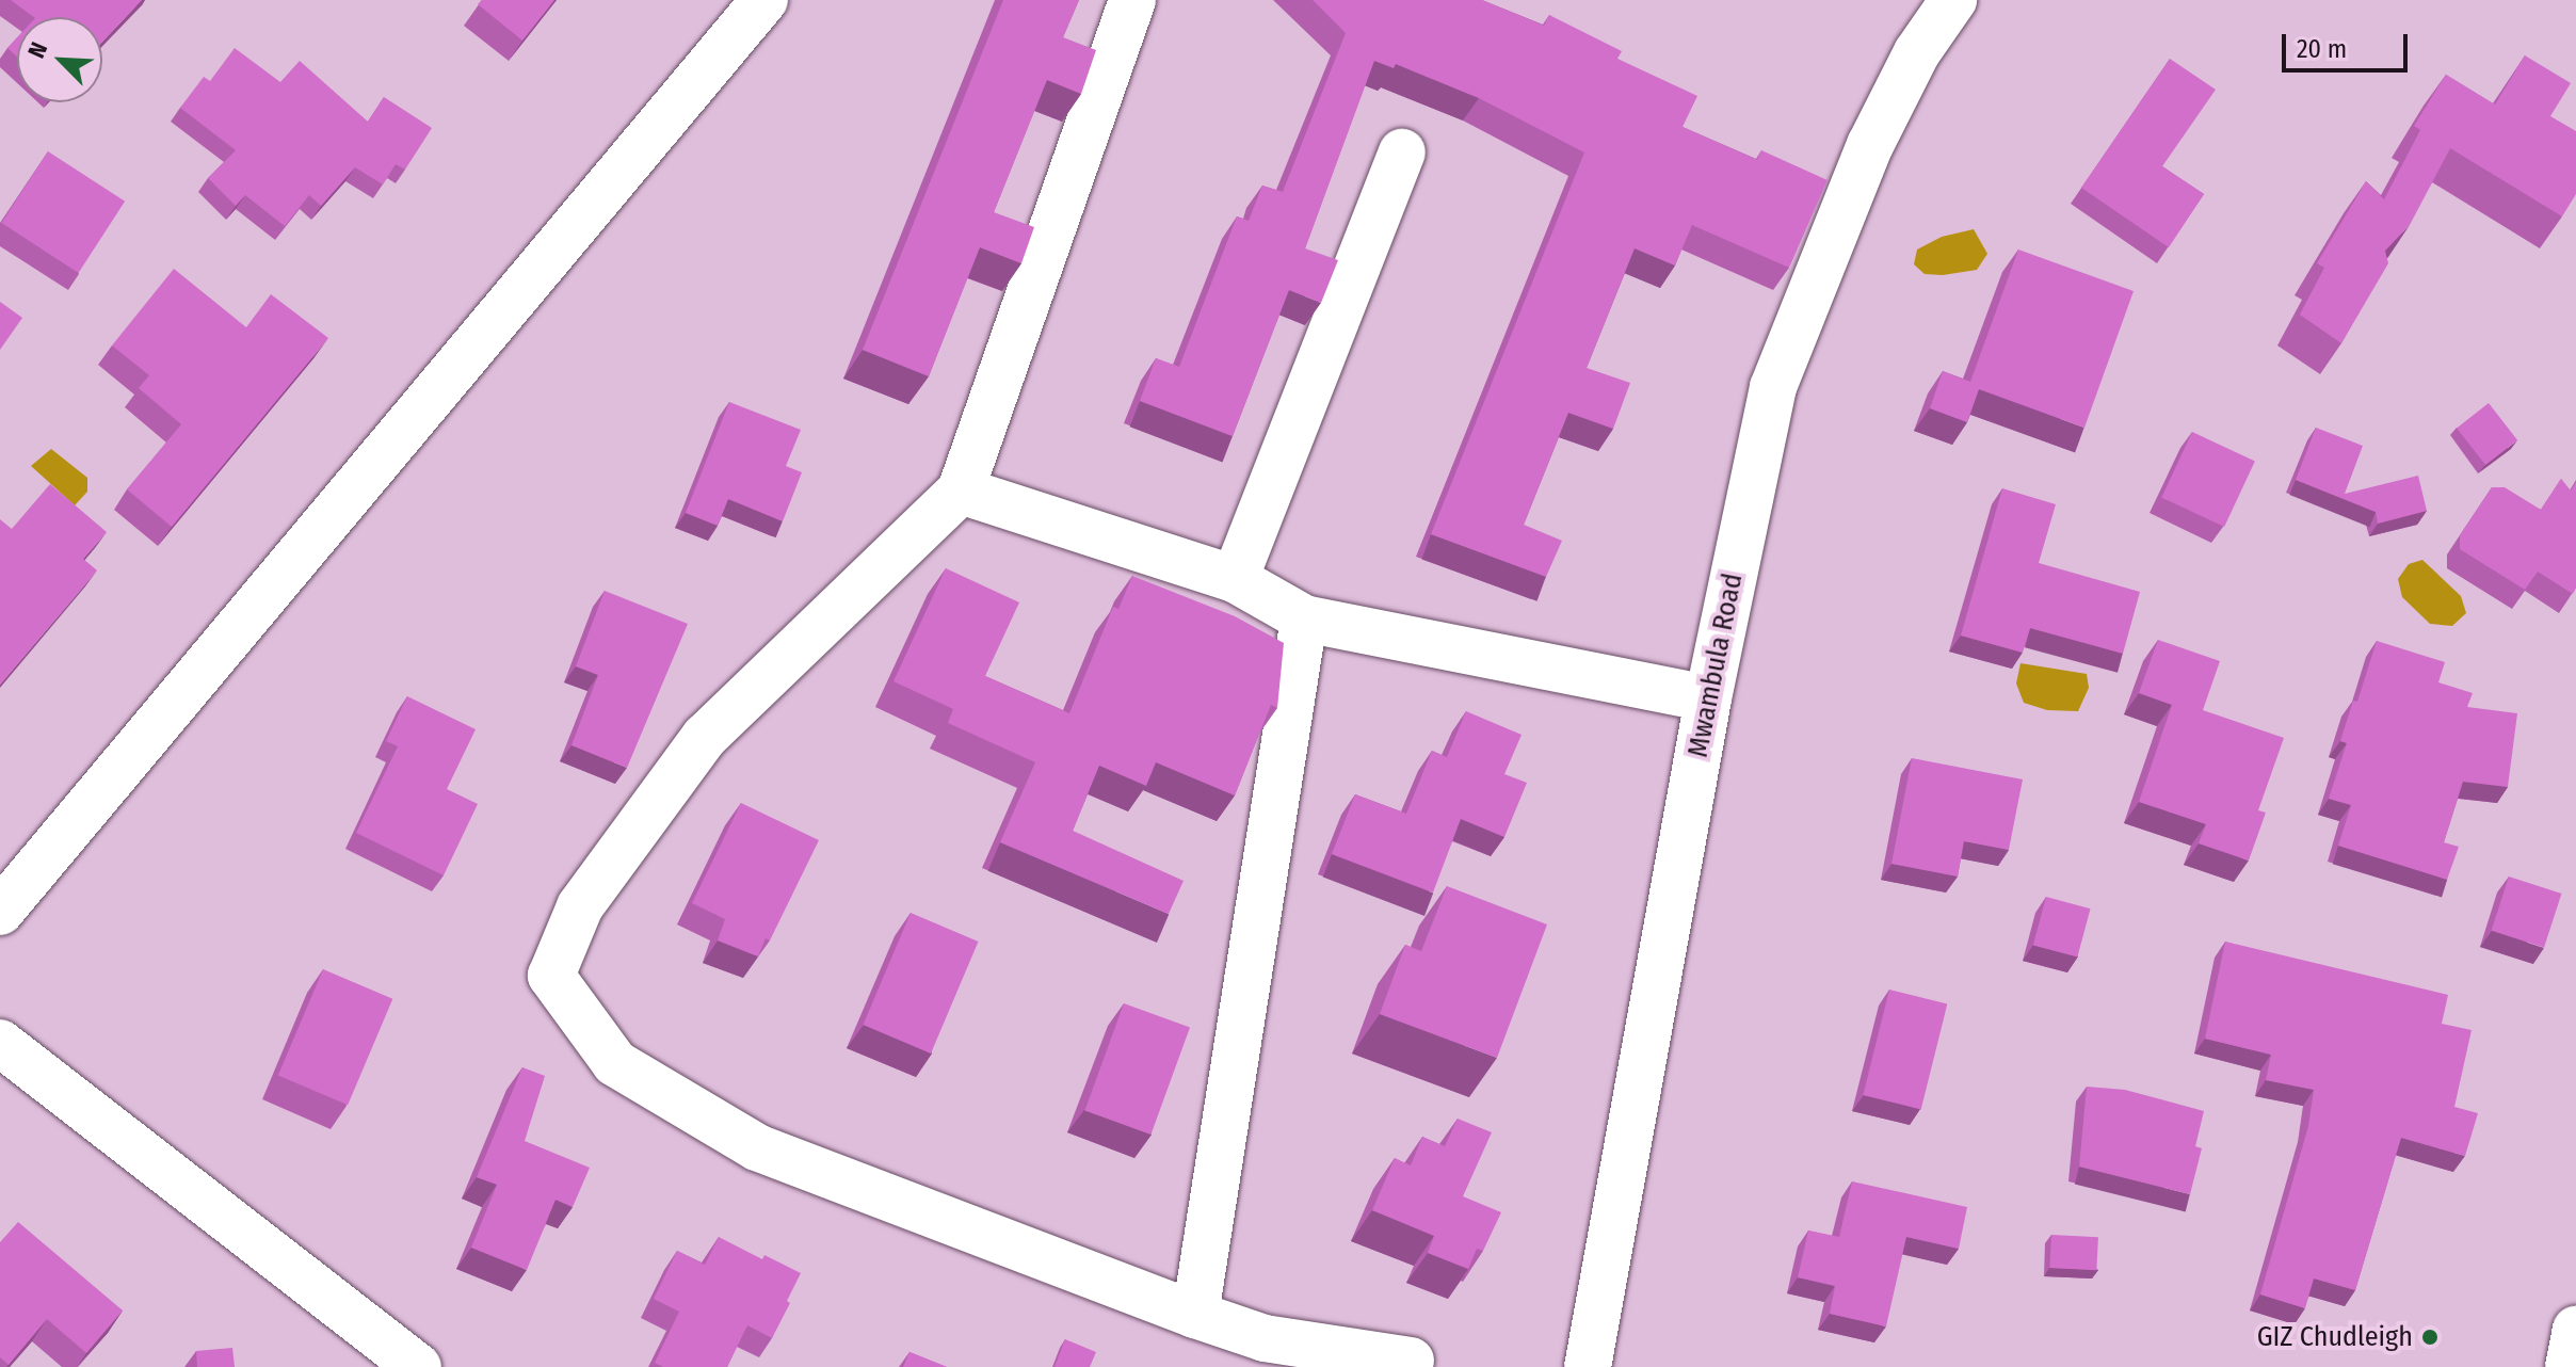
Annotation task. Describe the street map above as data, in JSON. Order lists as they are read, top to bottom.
{
  "streets": {
    "street": ["Mwambula Road"]
  },
  "places": ["GIZ Chudleigh"],
  "scale_bar": "20 m",
  "north": "top left"
}
